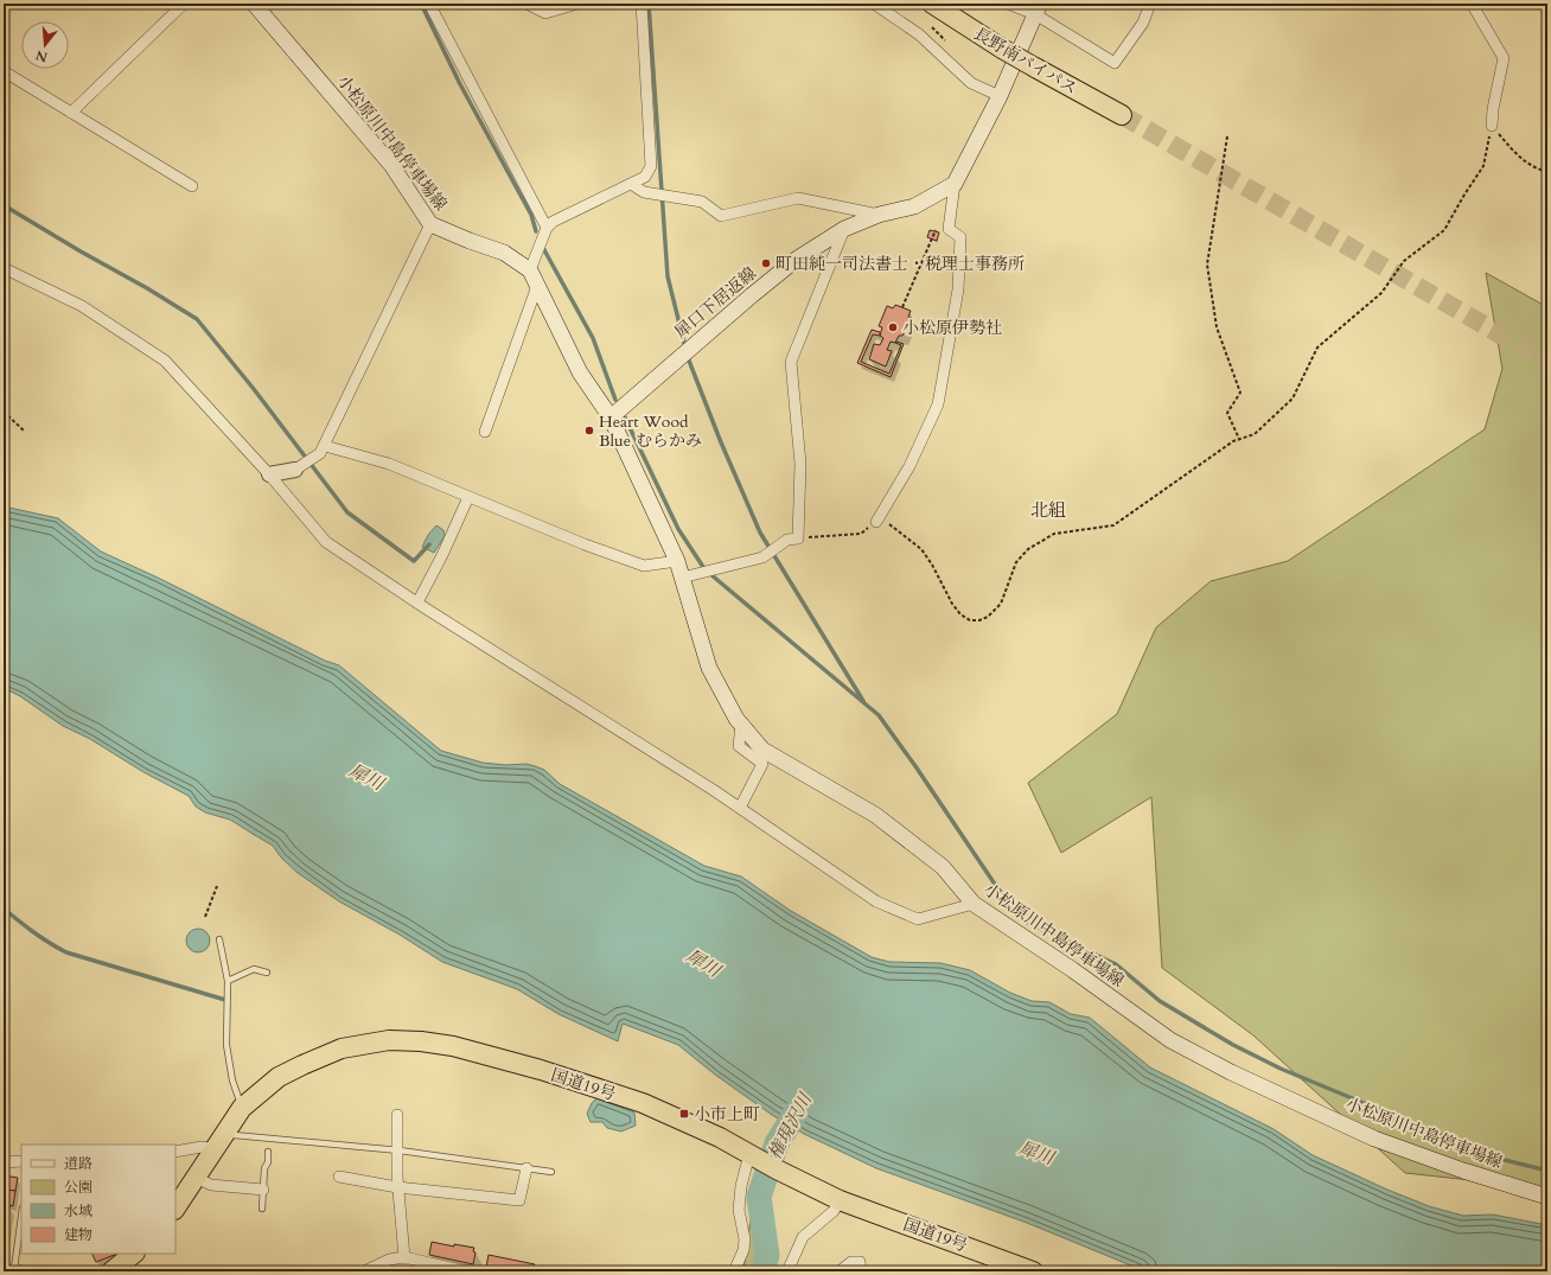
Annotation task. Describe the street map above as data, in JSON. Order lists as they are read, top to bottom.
{
  "streets": {
    "highway": ["長野南バイパス", "国道19号"],
    "main road": ["小松原川中島停車場線", "犀口下居返線"]
  },
  "crossings": [
    ["小松原川中島停車場線", "犀口下居返線"]
  ],
  "districts": ["北組"],
  "water": ["犀川", "権現沢川"],
  "places": {
    "other": ["町田純一司法書士・税理士事務所", "小松原伊勢社", "Heart Wood Blue むらかみ"],
    "transit": ["小市上町"]
  },
  "legend": [
    "道路",
    "公園",
    "水域",
    "建物"
  ],
  "north": "bottom"
}
